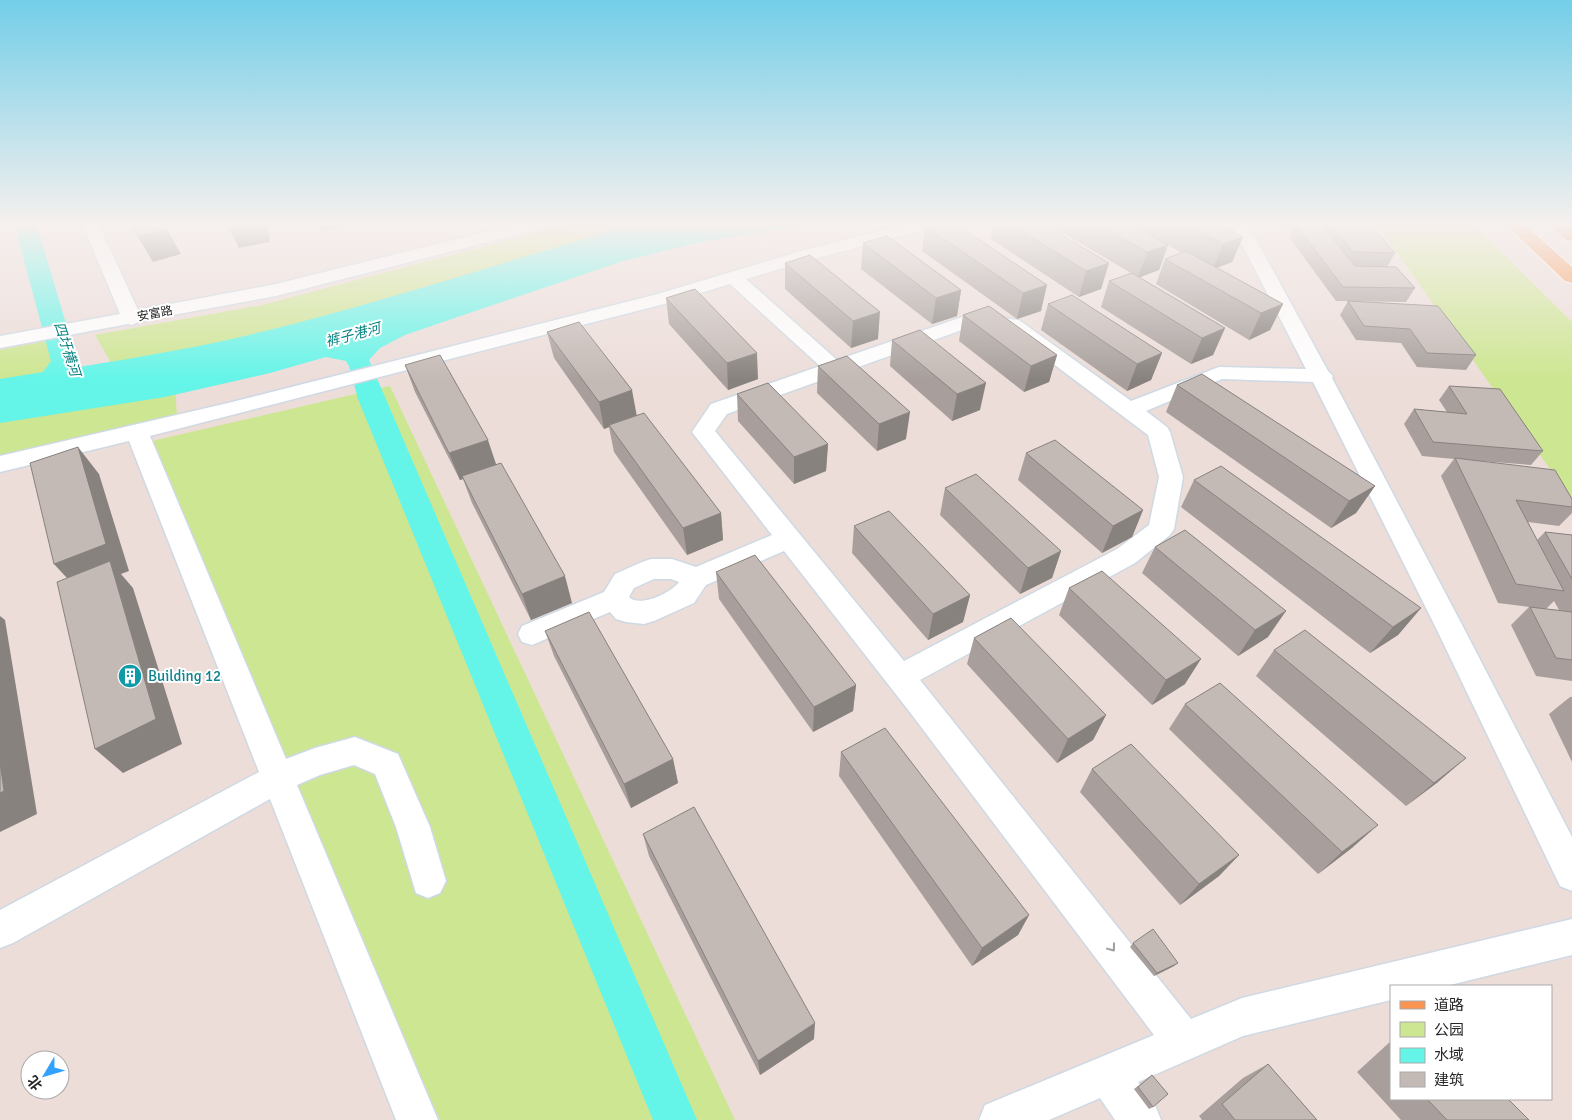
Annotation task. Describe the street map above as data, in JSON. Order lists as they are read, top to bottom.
{
  "streets": {
    "street": ["安富路"]
  },
  "water": ["裤子港河", "四圩横河"],
  "places": {
    "building": ["Building 12"]
  },
  "legend": [
    "道路",
    "公园",
    "水域",
    "建筑"
  ],
  "north": "bottom left"
}
